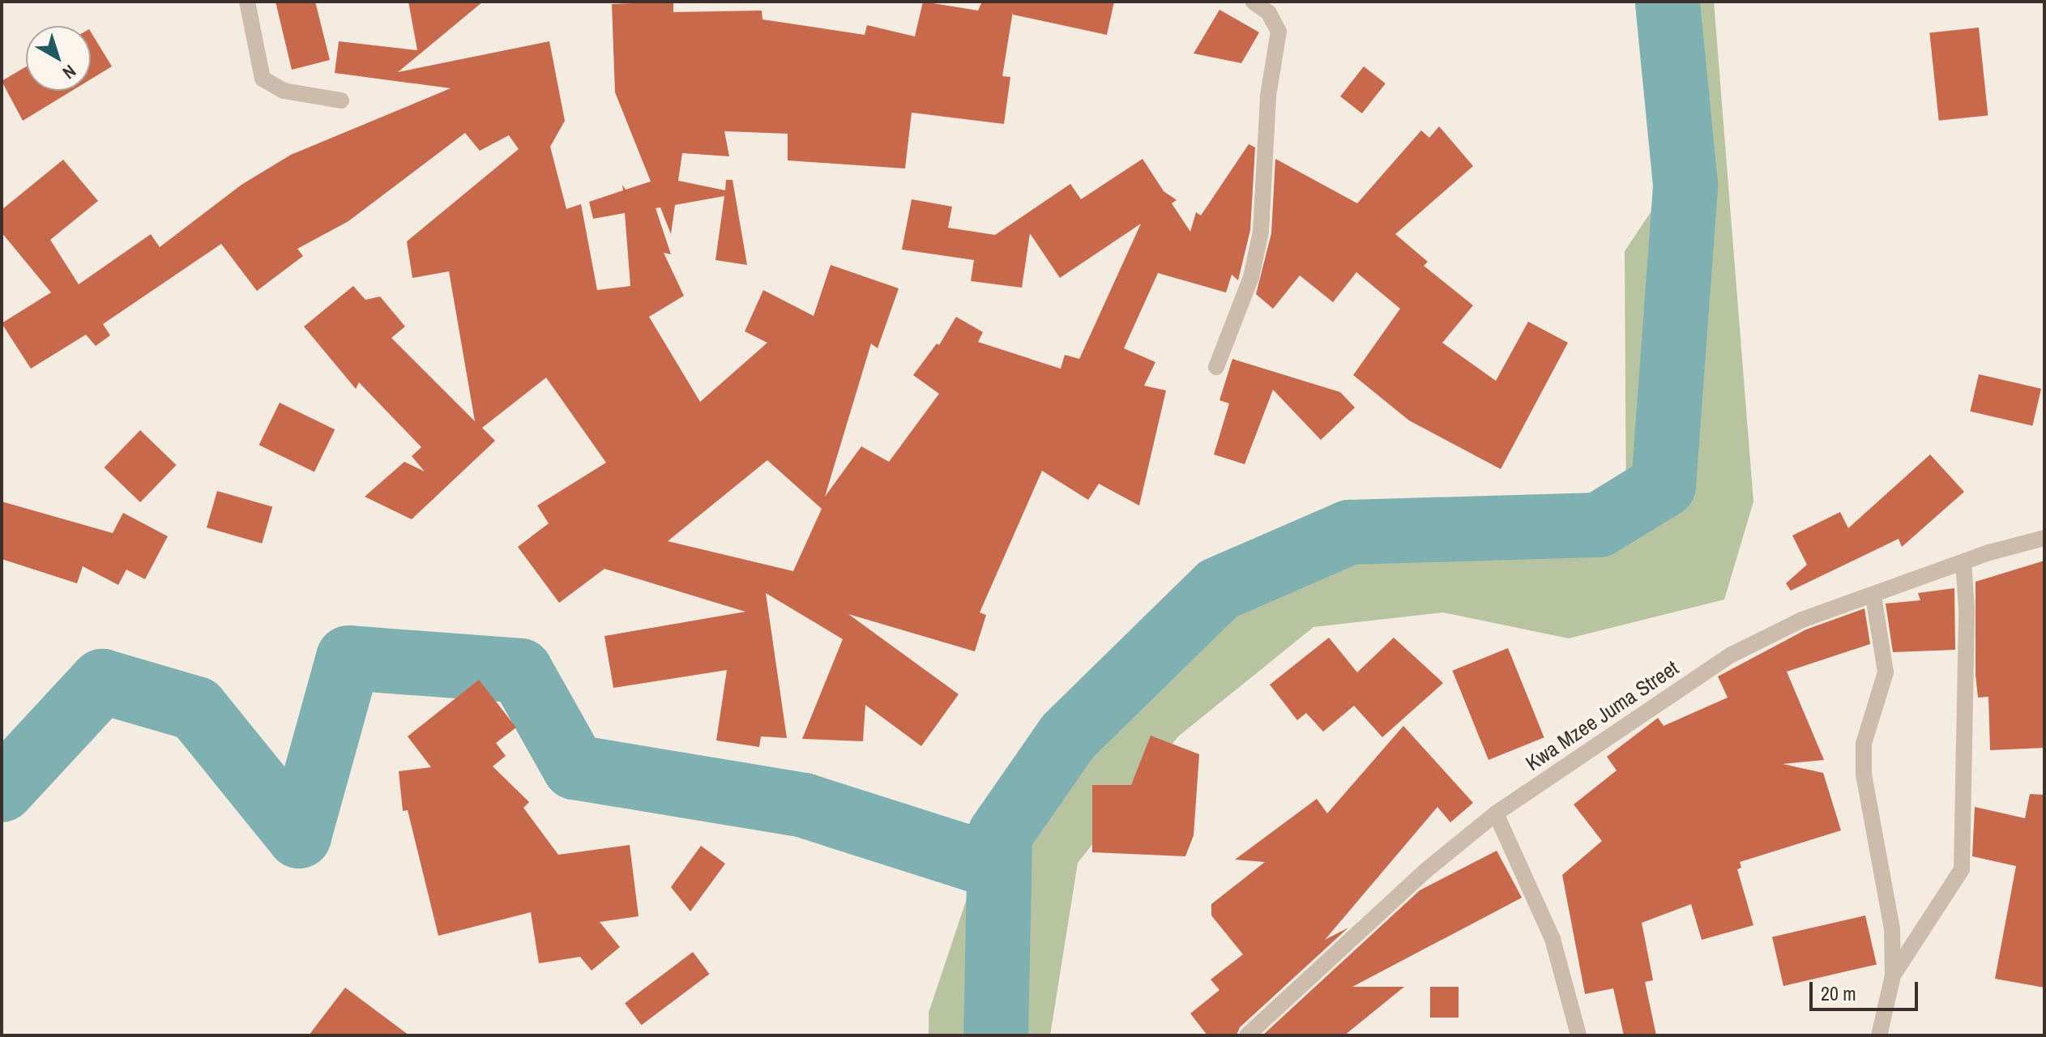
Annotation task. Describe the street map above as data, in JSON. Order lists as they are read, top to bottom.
{
  "streets": {
    "street": ["Kwa Mzee Juma Street"]
  },
  "scale_bar": "20 m",
  "north": "bottom right"
}
